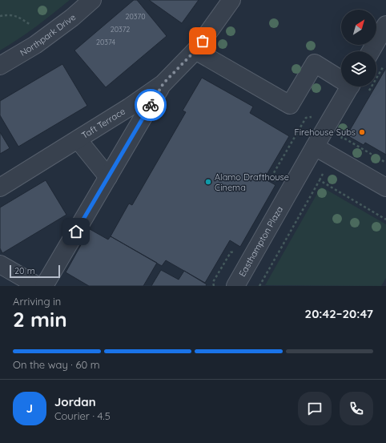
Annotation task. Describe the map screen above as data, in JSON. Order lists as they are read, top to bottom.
{
  "streets": {
    "street": ["Northpark Drive", "Taft Terrace", "Easthampton Plaza"]
  },
  "places": ["Firehouse Subs", "Alamo Drafthouse Cinema"],
  "house_numbers": ["20370", "20372", "20374"],
  "scale_bar": "20 m",
  "north": "top right",
  "page": {
    "scale": "20 m",
    "heading": ["2 min", "Arriving in", "20:42–20:47"],
    "panel": ["Jordan", "Courier · 4.5"],
    "bar": "On the way · 60 m",
    "round": "J"
  }
}
